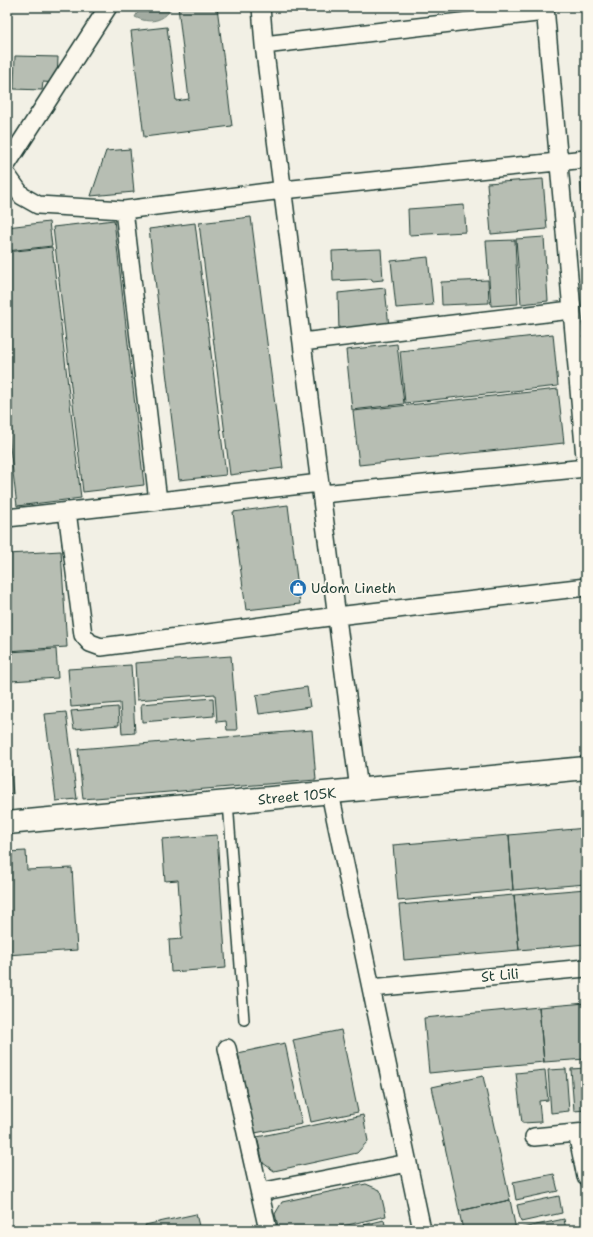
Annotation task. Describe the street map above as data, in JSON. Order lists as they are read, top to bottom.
{
  "streets": {
    "main road": ["Street 105K"]
  },
  "places": {
    "shop": ["Udom Lineth"]
  }
}
